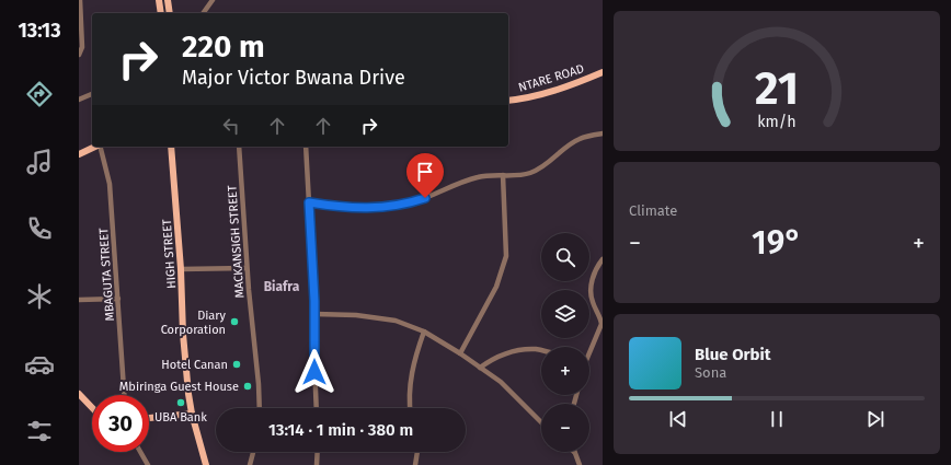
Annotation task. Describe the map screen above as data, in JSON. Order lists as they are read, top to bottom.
{
  "streets": {
    "main road": ["NTARE ROAD", "HIGH STREET"],
    "street": ["MACKANSIGH STREET", "MBAGUTA STREET"]
  },
  "districts": ["Biafra"],
  "places": [
    "Diary Corporation",
    "Hotel Canan",
    "Mbiringa Guest House",
    "UBA Bank"
  ],
  "page": {
    "tabs": "13:13",
    "turn": ["220 m", "Major Victor Bwana Drive"],
    "tile": "Climate",
    "heat": ["−", "19°", "+"],
    "map_buttons": ["+", "−"],
    "song": ["Blue Orbit", "Sona"],
    "limit": "30",
    "trip": "13:14 · 1 min · 380 m",
    "gauge": ["21", "km/h"]
  }
}
